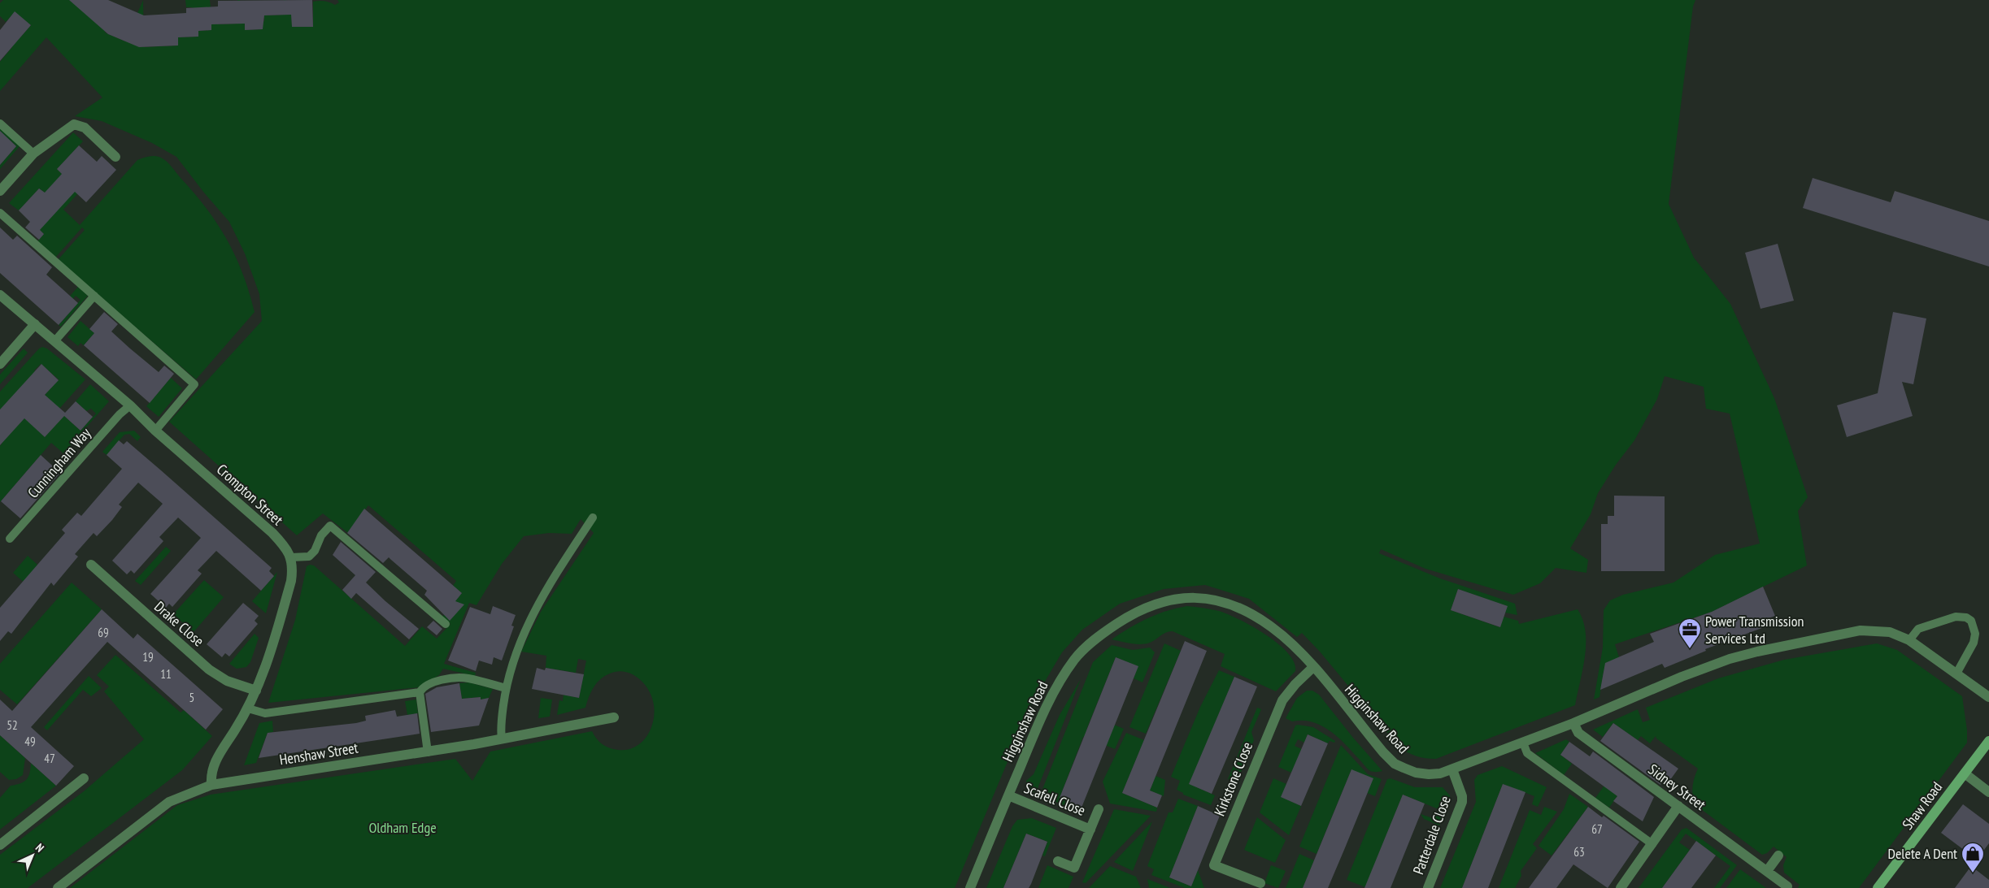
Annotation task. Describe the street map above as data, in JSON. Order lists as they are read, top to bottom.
{
  "streets": {
    "main road": ["Shaw Road"],
    "street": [
      "Crompton Street",
      "Drake Close",
      "Higginshaw Road",
      "Henshaw Street",
      "Kirkstone Close",
      "Sidney Street",
      "Scafell Close",
      "Patterdale Close"
    ],
    "lane": ["Cunningham Way"]
  },
  "crossings": [
    ["Cunningham Way", "Crompton Street"],
    ["Higginshaw Road", "Kirkstone Close"],
    ["Higginshaw Road", "Sidney Street"],
    ["Higginshaw Road", "Scafell Close"],
    ["Higginshaw Road", "Patterdale Close"]
  ],
  "parks": ["Oldham Edge"],
  "places": {
    "office": ["Power Transmission Services Ltd"],
    "shop": ["Delete A Dent"]
  },
  "house_numbers": [
    "69",
    "19",
    "11",
    "5",
    "52",
    "49",
    "47",
    "67",
    "63"
  ],
  "north": "top right"
}
